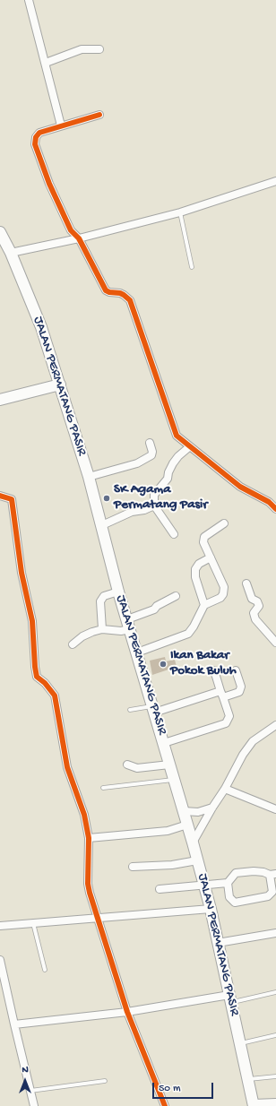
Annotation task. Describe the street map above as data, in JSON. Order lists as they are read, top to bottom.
{
  "streets": {
    "main road": ["JALAN PERMATANG PASIR"]
  },
  "places": ["SK Agama Permatang Pasir", "Ikan Bakar Pokok Buluh"],
  "scale_bar": "50 m",
  "north": "top"
}
